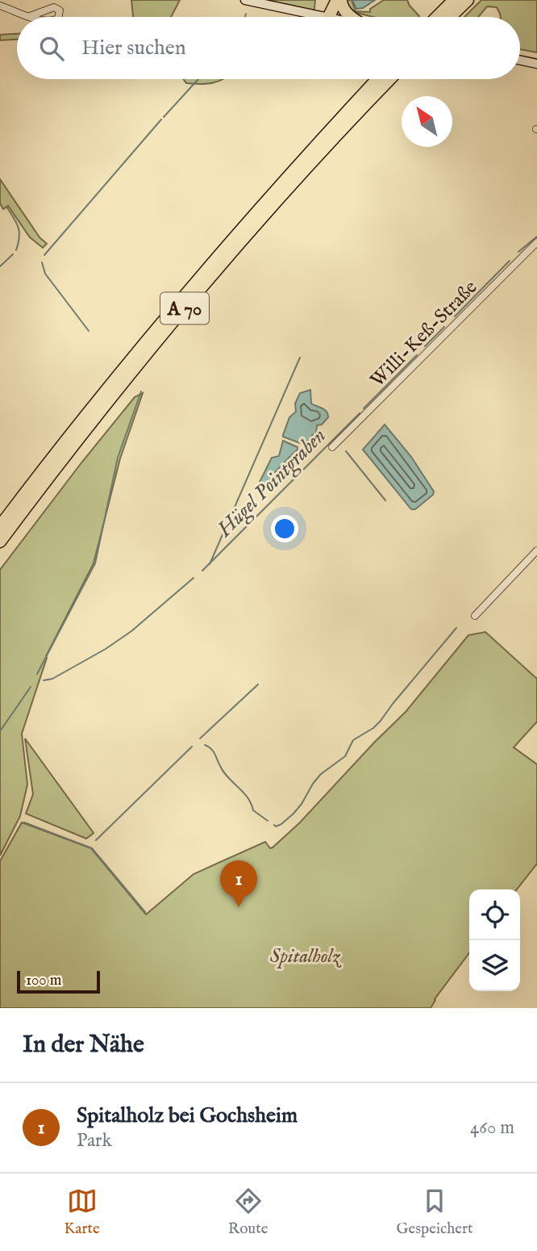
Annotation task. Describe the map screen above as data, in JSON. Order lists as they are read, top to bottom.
{
  "streets": {
    "highway": ["A 70"],
    "street": ["Willi-Keß-Straße"]
  },
  "water": ["Hügel Pointgraben"],
  "parks": ["Spitalholz"],
  "scale_bar": "100 m",
  "north": "top left",
  "page": {
    "search": "Hier suchen",
    "pins": "1",
    "scale": "100 m",
    "heading": "In der Nähe",
    "list": [
      {
        "mark": "1",
        "name": "Spitalholz bei Gochsheim",
        "note": "Park",
        "value": "460 m"
      }
    ],
    "nav": ["Karte", "Route", "Gespeichert"]
  }
}
